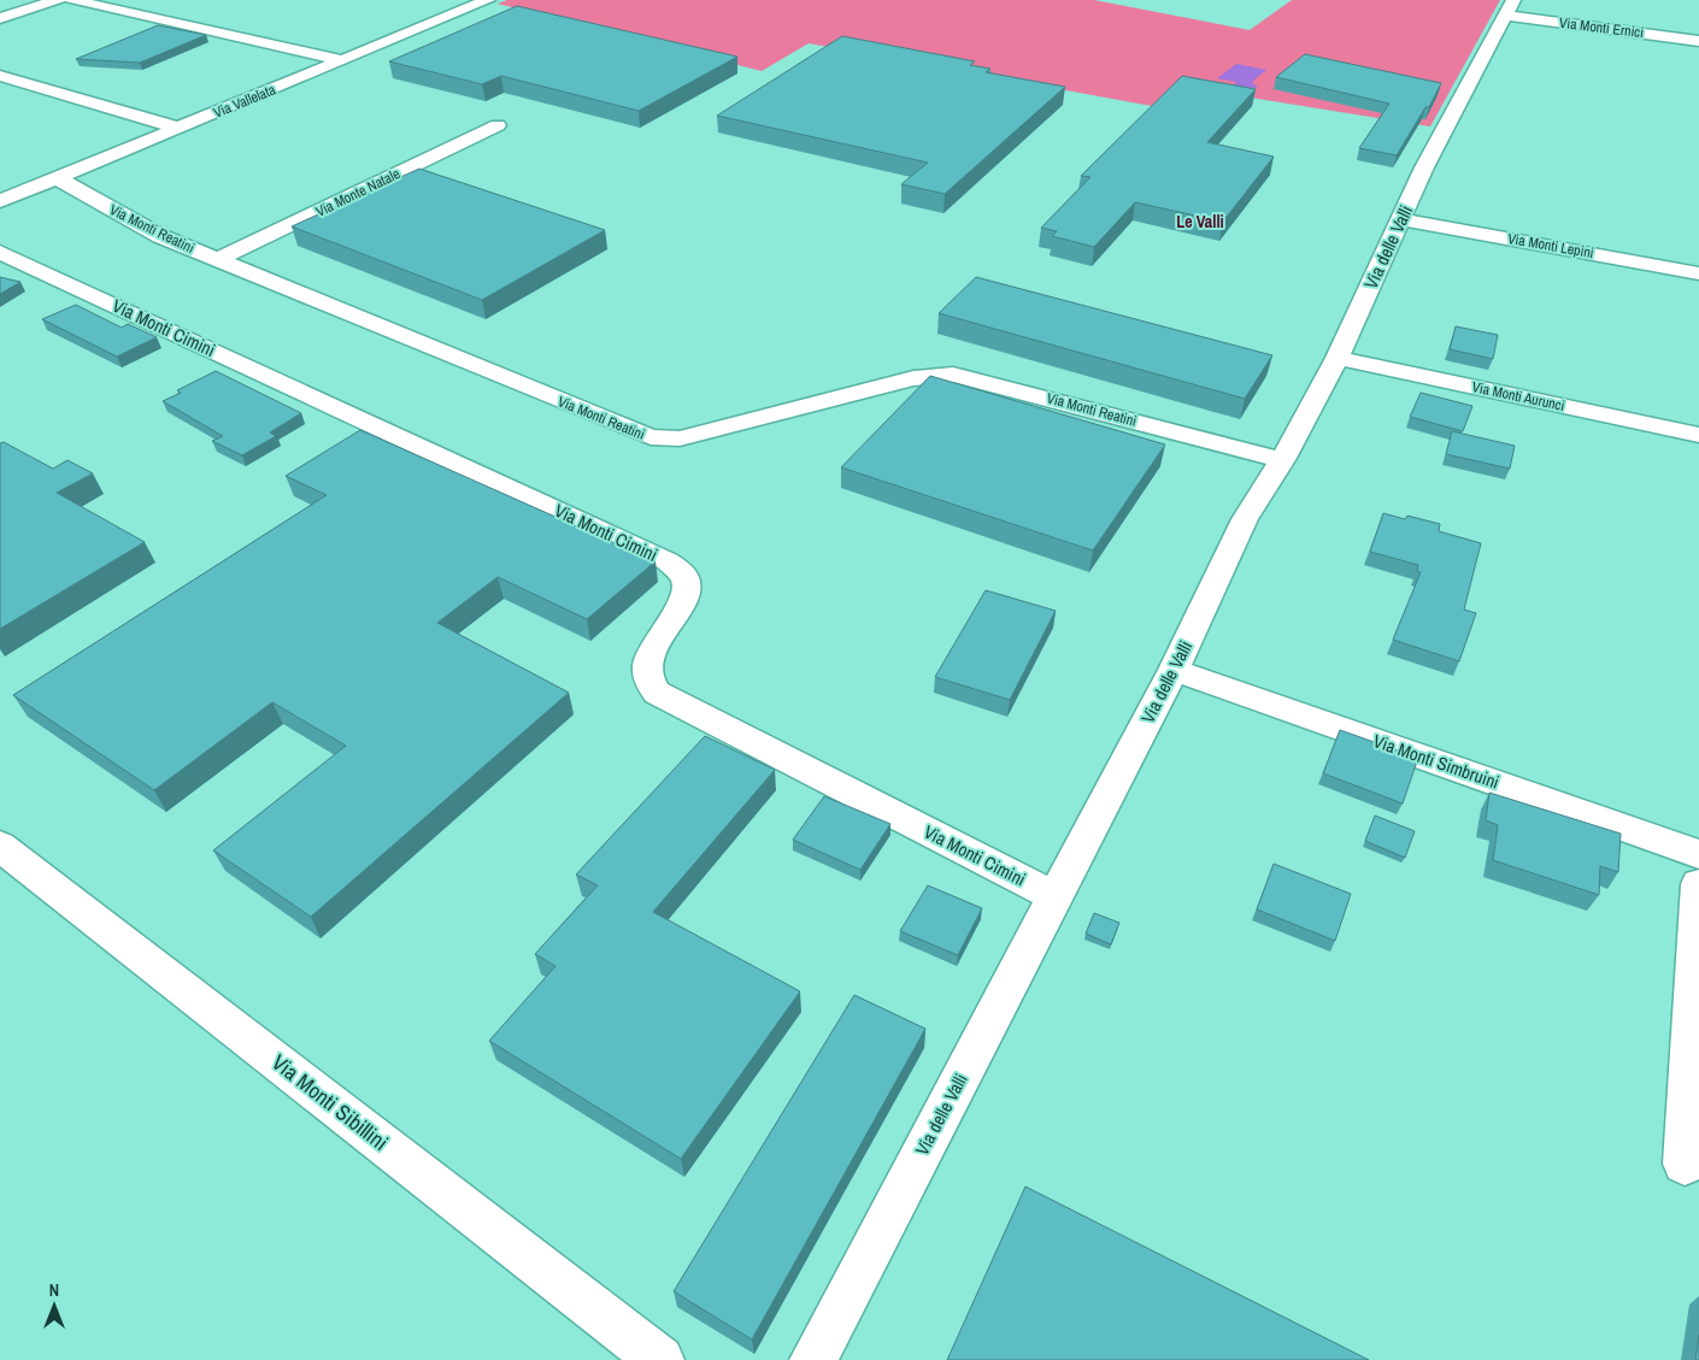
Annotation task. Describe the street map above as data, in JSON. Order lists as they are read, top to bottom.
{
  "streets": {
    "street": [
      "Via Monti Ernici",
      "Via Vallelata",
      "Via Monte Natale",
      "Via Monti Reatini",
      "Via Monti Lepini",
      "Via delle Valli",
      "Via Monti Cimini",
      "Via Monti Aurunci",
      "Via Monti Simbruini",
      "Via Monti Sibillini"
    ]
  },
  "crossings": [
    ["Via Monti Ernici", "Via delle Valli"],
    ["Via Vallelata", "Via Monti Reatini"],
    ["Via Monte Natale", "Via Monti Reatini"],
    ["Via Monti Reatini", "Via delle Valli"],
    ["Via Monti Lepini", "Via delle Valli"],
    ["Via delle Valli", "Via Monti Cimini"],
    ["Via delle Valli", "Via Monti Aurunci"],
    ["Via delle Valli", "Via Monti Simbruini"]
  ],
  "districts": ["Le Valli"],
  "north": "top"
}
